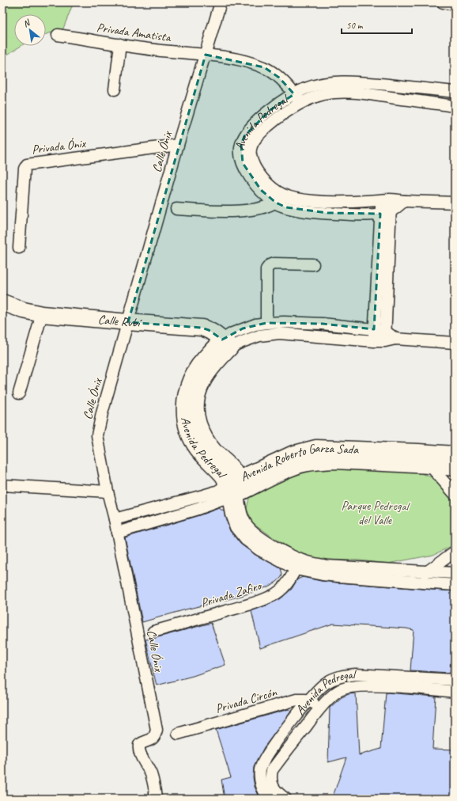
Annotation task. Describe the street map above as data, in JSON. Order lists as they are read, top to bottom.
{
  "streets": {
    "street": [
      "Privada Amatista",
      "Avenida Pedregal",
      "Privada Ónix",
      "Calle Ónix",
      "Calle Rubí",
      "Avenida Roberto Garza Sada",
      "Privada Zafiro",
      "Privada Circón"
    ]
  },
  "crossings": [
    ["Privada Amatista", "Avenida Pedregal"],
    ["Privada Amatista", "Calle Ónix"],
    ["Avenida Pedregal", "Calle Rubí"],
    ["Avenida Pedregal", "Avenida Roberto Garza Sada"],
    ["Avenida Pedregal", "Privada Zafiro"],
    ["Avenida Pedregal", "Privada Circón"],
    ["Privada Ónix", "Calle Ónix"],
    ["Calle Ónix", "Calle Rubí"],
    ["Calle Ónix", "Avenida Roberto Garza Sada"]
  ],
  "parks": ["Parque Pedregal del Valle"],
  "scale_bar": "50 m",
  "north": "top left"
}
